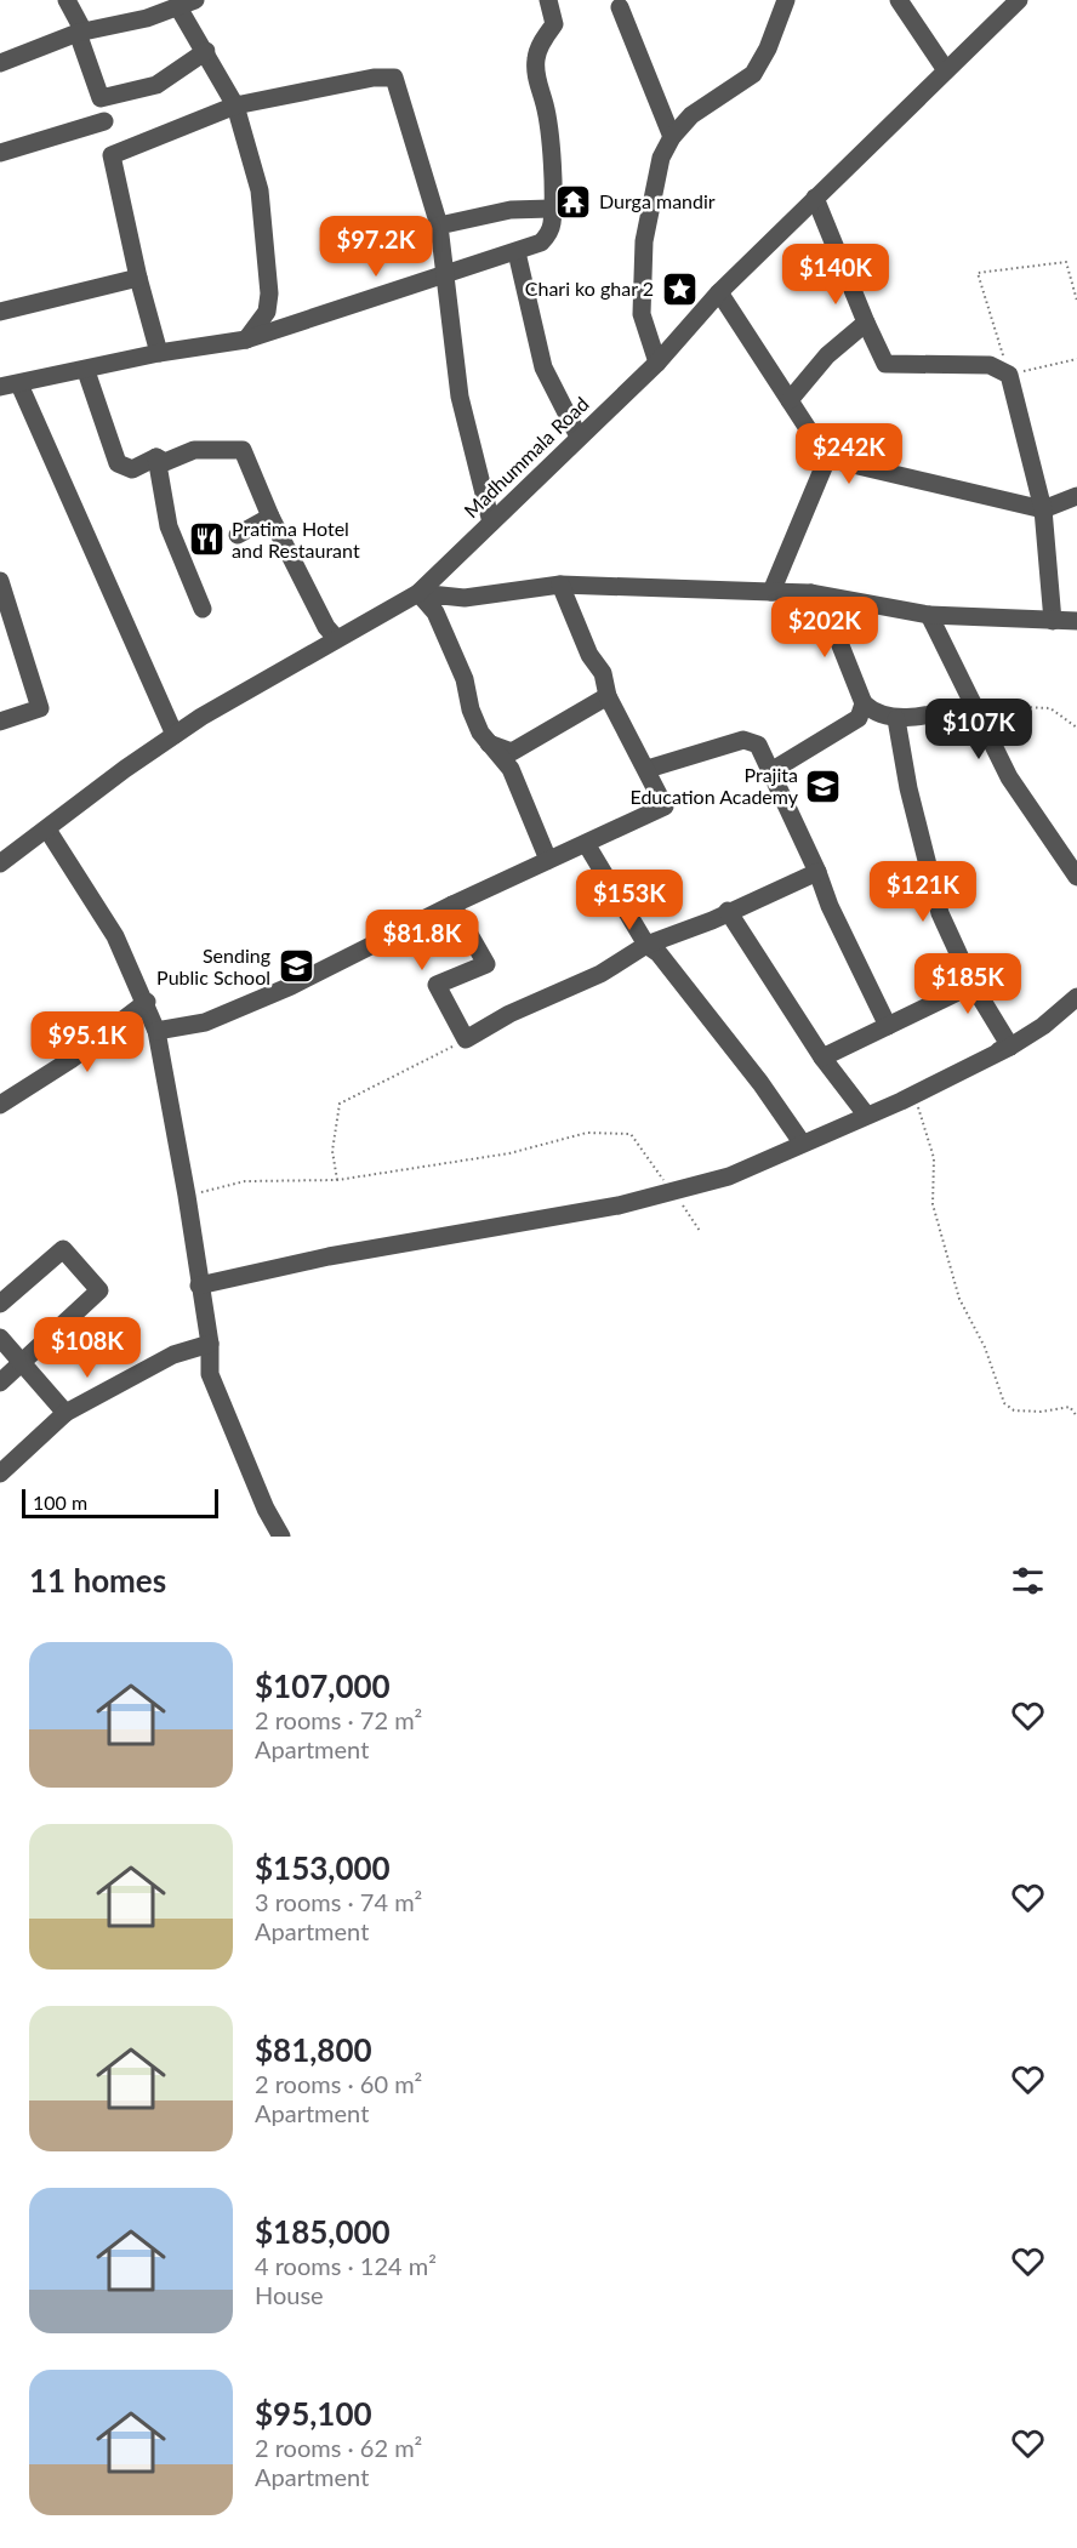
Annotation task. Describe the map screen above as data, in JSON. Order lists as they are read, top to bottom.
{
  "streets": {
    "street": ["Madhummala Road"]
  },
  "places": {
    "temple": ["Durga mandir"],
    "place": ["Chari ko ghar 2"],
    "restaurant": ["Pratima Hotel and Restaurant"],
    "school or university": ["Prajita Education Academy", "Sending Public School"]
  },
  "scale_bar": "100 m",
  "page": {
    "price": [
      "$97.2K",
      "$140K",
      "$242K",
      "$202K",
      "$107K",
      "$121K",
      "$153K",
      "$81.8K",
      "$185K",
      "$95.1K",
      "$108K"
    ],
    "scale": "100 m",
    "heading": "11 homes",
    "list": [
      {
        "name": "$107,000",
        "note": "2 rooms · 72 m² · Apartment"
      },
      {
        "name": "$153,000",
        "note": "3 rooms · 74 m² · Apartment"
      },
      {
        "name": "$81,800",
        "note": "2 rooms · 60 m² · Apartment"
      },
      {
        "name": "$185,000",
        "note": "4 rooms · 124 m² · House"
      },
      {
        "name": "$95,100",
        "note": "2 rooms · 62 m² · Apartment"
      }
    ]
  }
}
